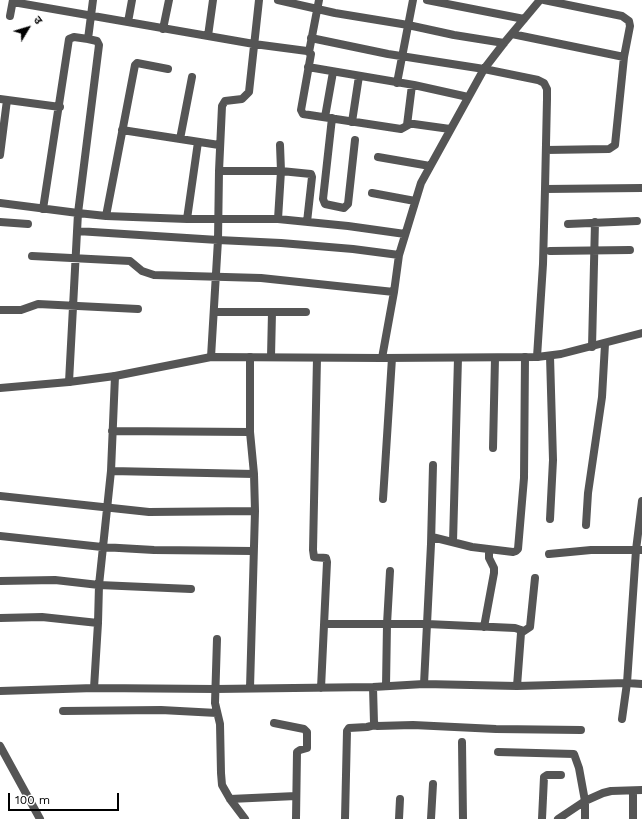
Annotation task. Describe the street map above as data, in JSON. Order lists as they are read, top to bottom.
{
  "scale_bar": "100 m",
  "north": "top right"
}
